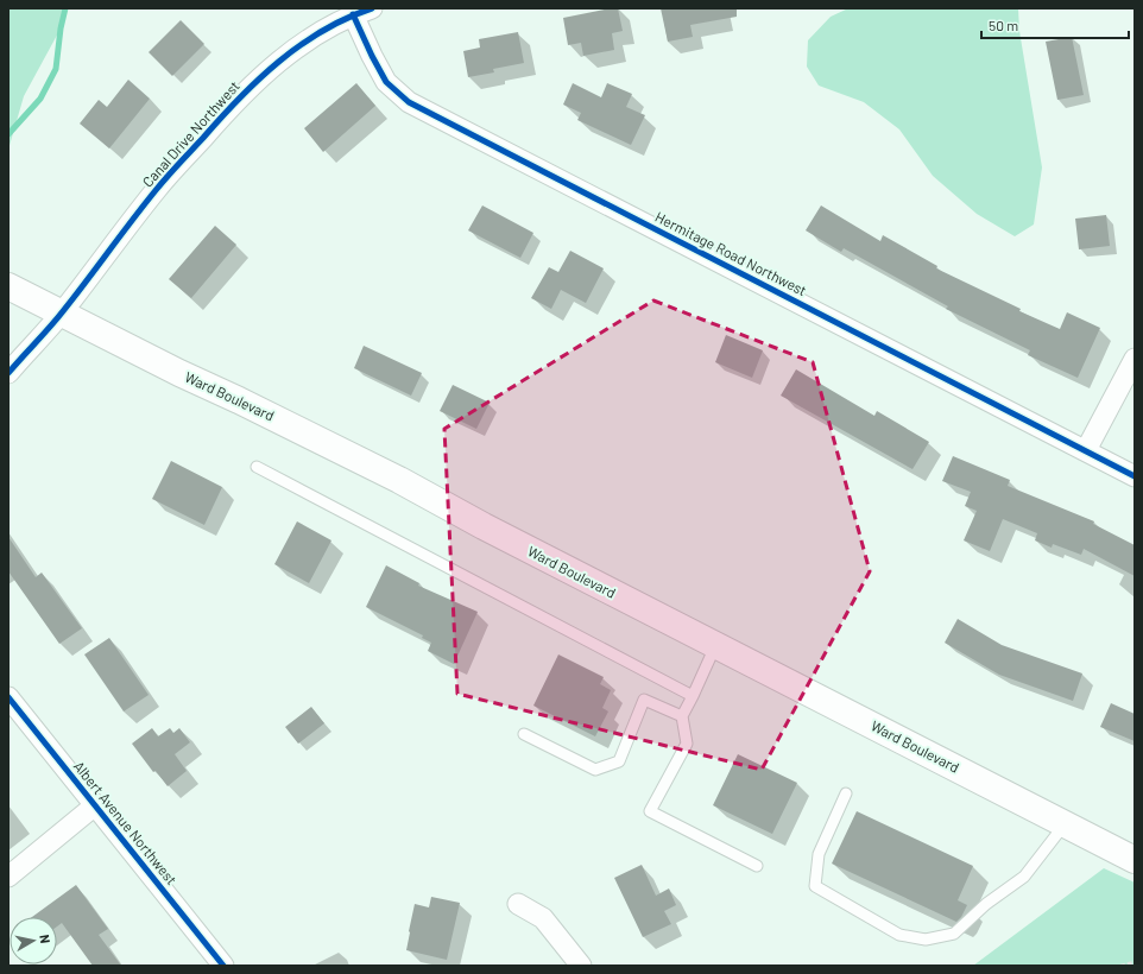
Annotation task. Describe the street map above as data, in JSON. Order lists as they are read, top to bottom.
{
  "streets": {
    "main road": ["Ward Boulevard"],
    "street": ["Canal Drive Northwest", "Hermitage Road Northwest", "Albert Avenue Northwest"]
  },
  "crossings": [
    ["Canal Drive Northwest", "Hermitage Road Northwest"],
    ["Canal Drive Northwest", "Ward Boulevard"]
  ],
  "scale_bar": "50 m",
  "north": "right"
}
